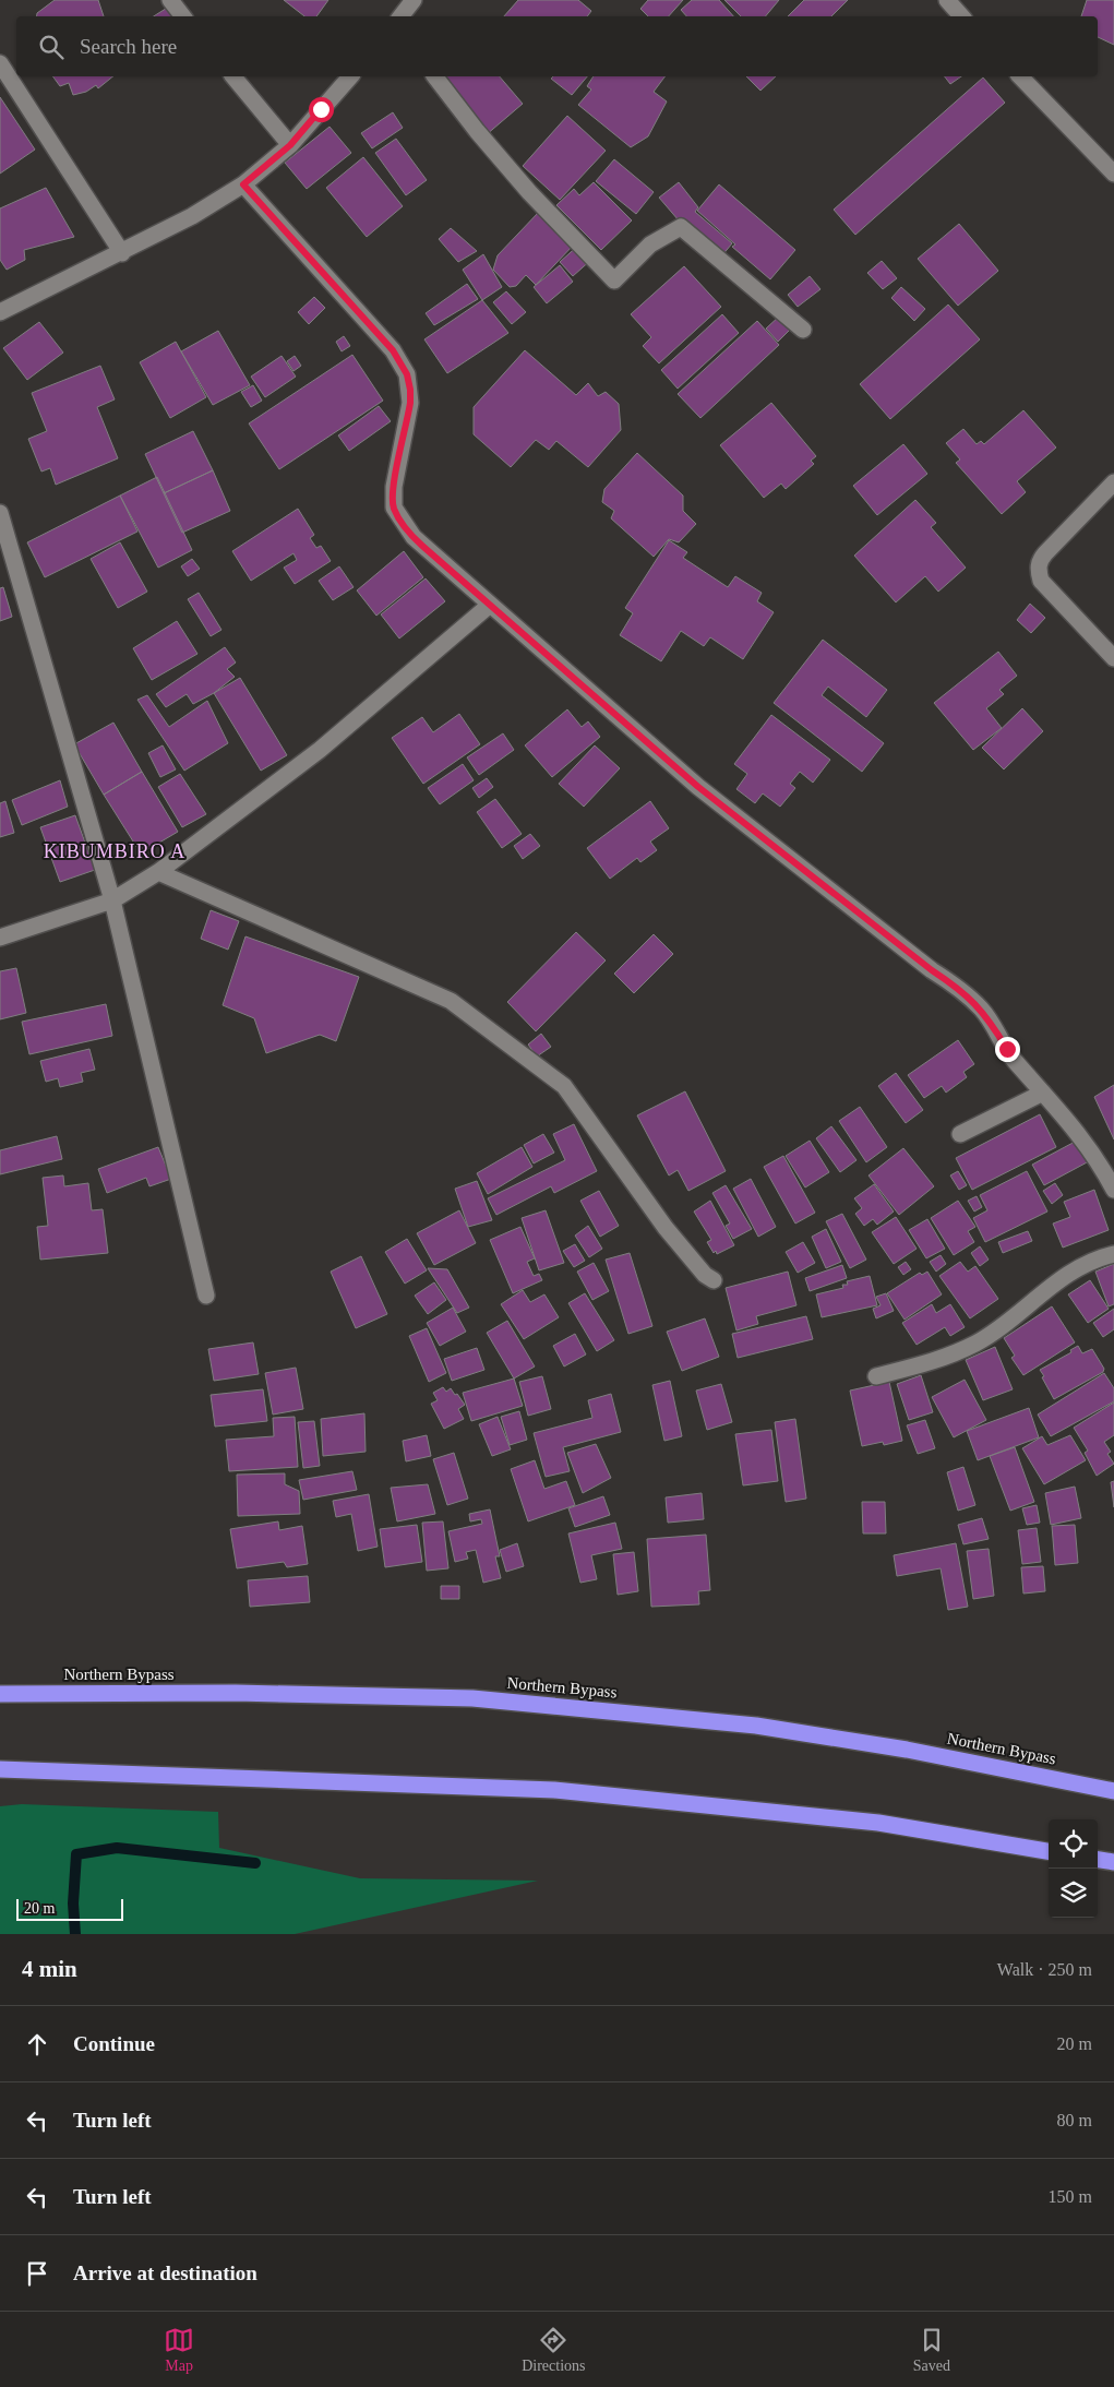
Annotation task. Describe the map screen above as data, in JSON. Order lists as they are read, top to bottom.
{
  "streets": {
    "highway": ["Northern Bypass"]
  },
  "districts": ["KIBUMBIRO A"],
  "scale_bar": "20 m",
  "page": {
    "search": "Search here",
    "scale": "20 m",
    "heading": ["4 min", "Walk · 250 m"],
    "list": [
      ["Continue", "20 m"],
      ["Turn left", "80 m"],
      ["Turn left", "150 m"],
      "Arrive at destination"
    ],
    "nav": ["Map", "Directions", "Saved"]
  }
}
